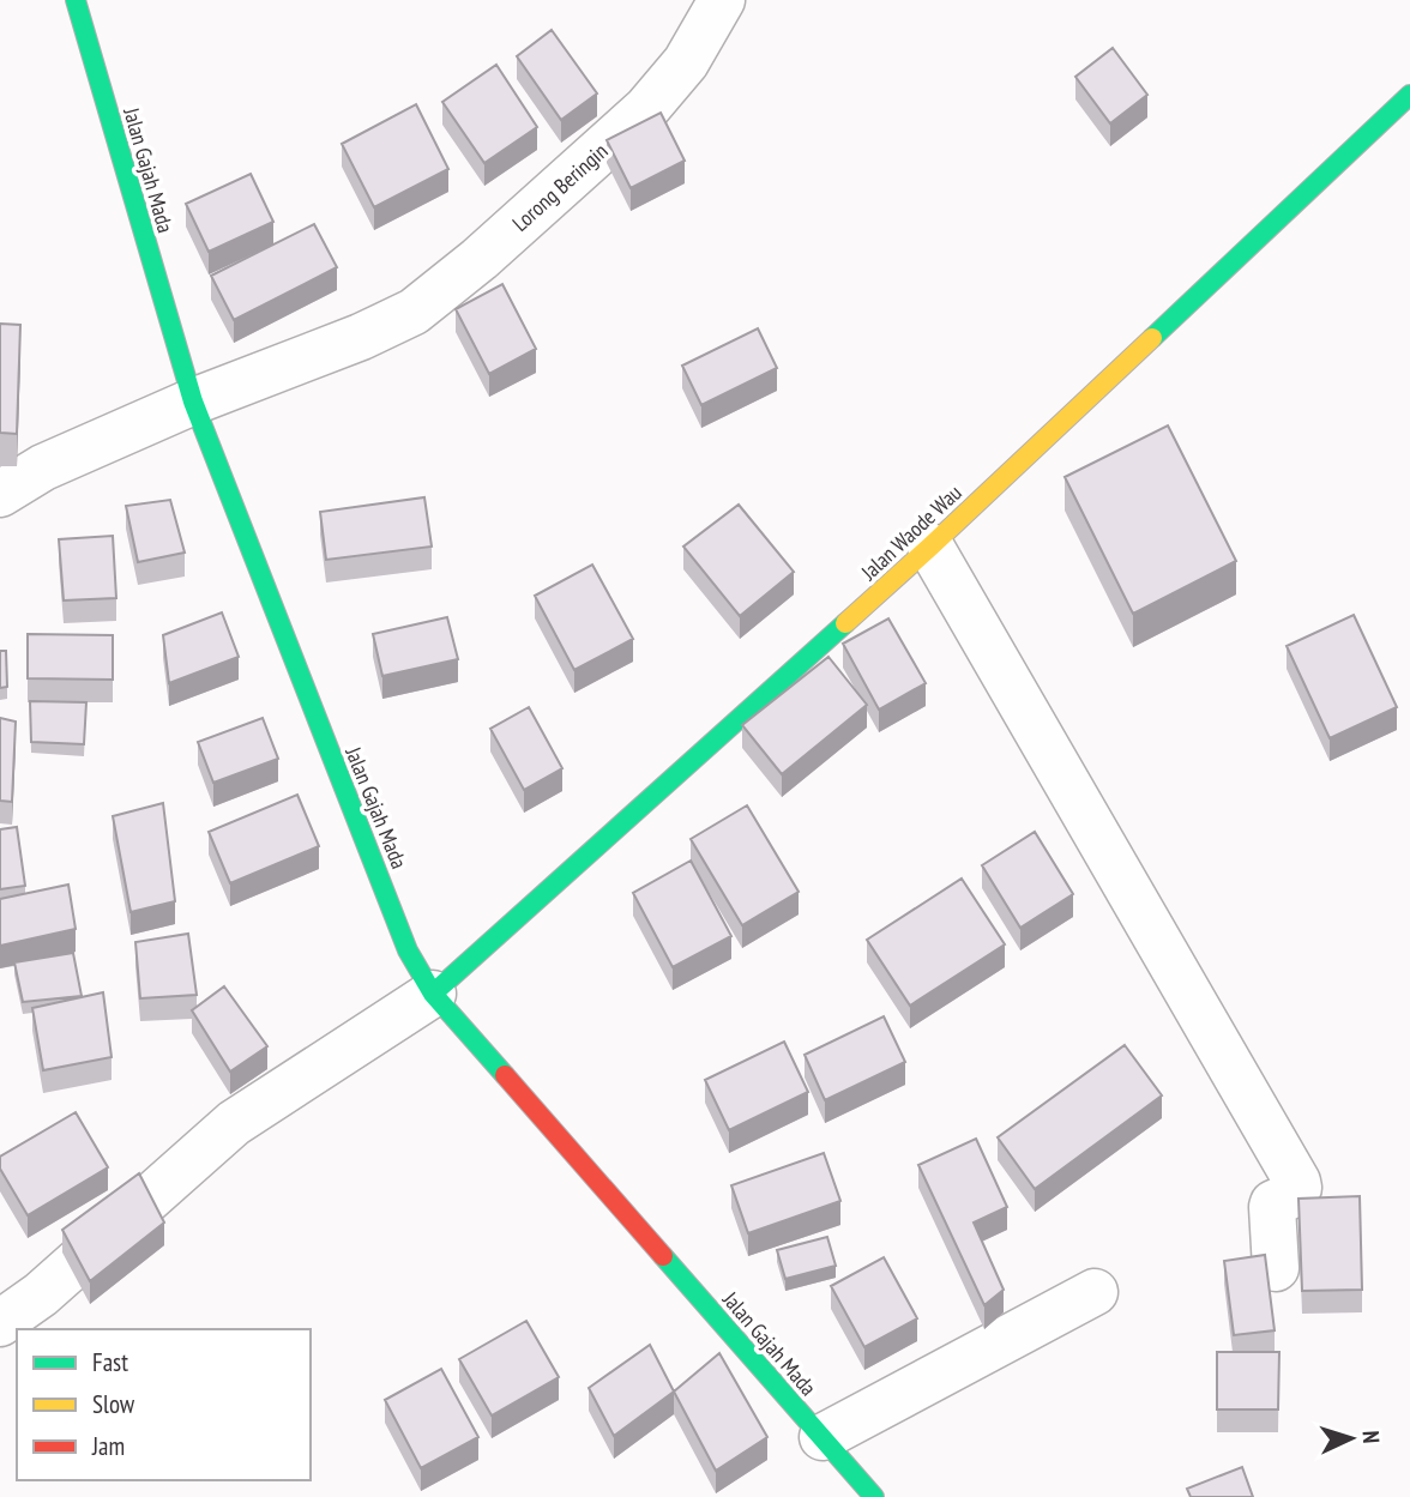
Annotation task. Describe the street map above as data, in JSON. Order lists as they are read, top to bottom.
{
  "streets": {
    "main road": ["Jalan Gajah Mada", "Jalan Waode Wau"],
    "street": ["Lorong Beringin"]
  },
  "crossings": [
    ["Jalan Gajah Mada", "Lorong Beringin"],
    ["Jalan Gajah Mada", "Jalan Waode Wau"]
  ],
  "legend": ["Fast", "Slow", "Jam"],
  "north": "right"
}
